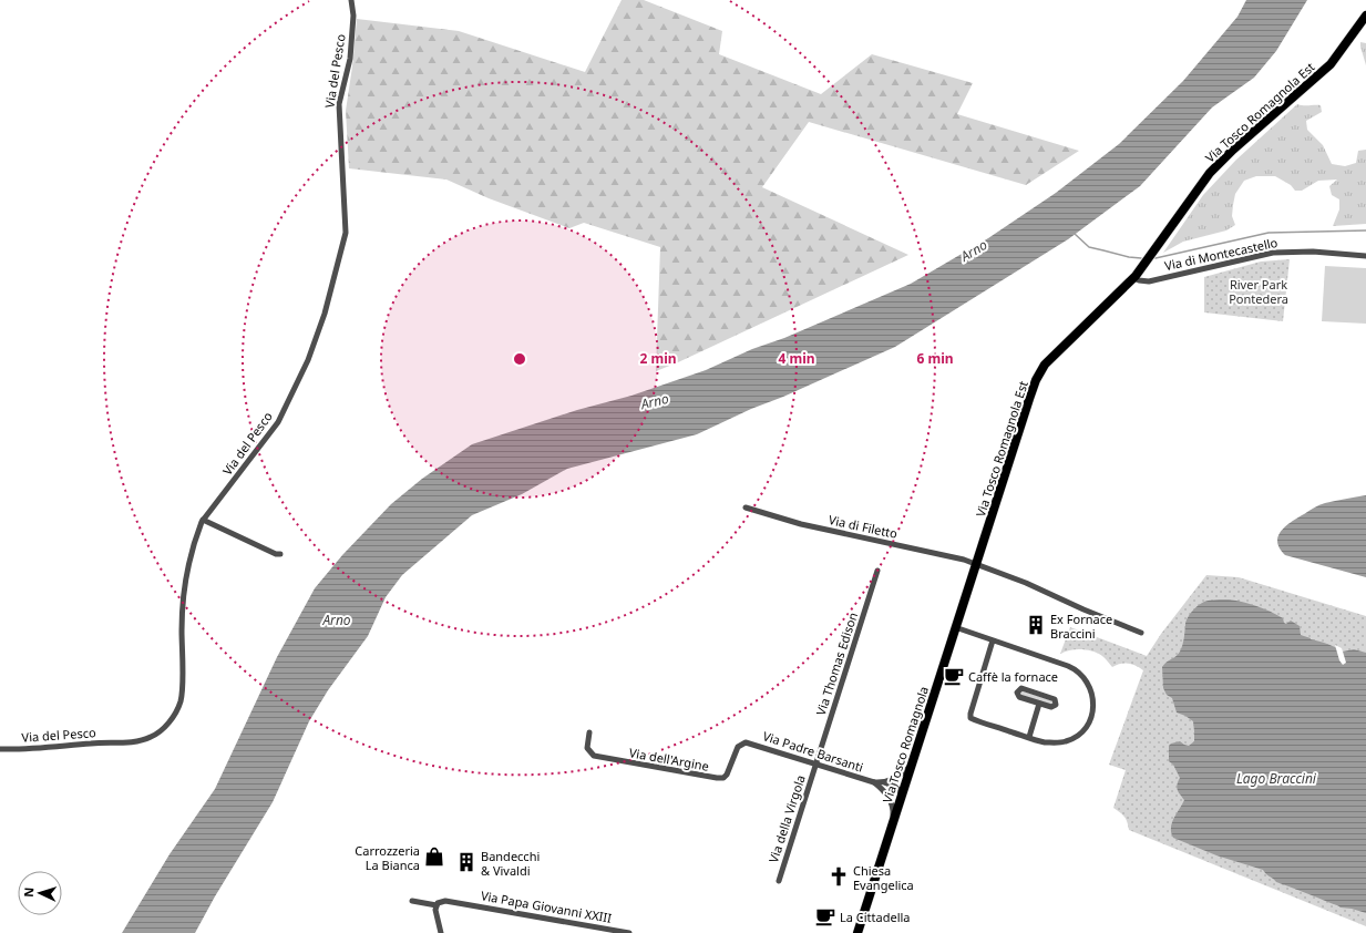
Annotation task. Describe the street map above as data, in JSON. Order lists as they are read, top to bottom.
{
  "streets": {
    "main road": ["Via Tosco Romagnola Est", "Via Tosco Romagnola"],
    "street": [
      "Via del Pesco",
      "Via di Montecastello",
      "Via di Filetto",
      "Via Thomas Edison",
      "Via Padre Barsanti",
      "Via dell'Argine",
      "Via della Virgola",
      "Via Papa Giovanni XXIII"
    ]
  },
  "crossings": [
    ["Via Tosco Romagnola Est", "Via di Montecastello"],
    ["Via Tosco Romagnola Est", "Via di Filetto"],
    ["Via Tosco Romagnola Est", "Via Tosco Romagnola"],
    ["Via di Filetto", "Via Tosco Romagnola"],
    ["Via Thomas Edison", "Via Padre Barsanti"],
    ["Via Thomas Edison", "Via della Virgola"],
    ["Via Tosco Romagnola", "Via Padre Barsanti"],
    ["Via Padre Barsanti", "Via dell'Argine"],
    ["Via Padre Barsanti", "Via della Virgola"]
  ],
  "water": ["Arno", "Lago Braccini"],
  "parks": ["River Park Pontedera"],
  "places": {
    "building": ["Ex Fornace Braccini", "Bandecchi & Vivaldi"],
    "cafe": ["Caffè la fornace", "La Cittadella"],
    "shop": ["Carrozzeria La Bianca"],
    "church": ["Chiesa Evangelica"]
  },
  "north": "left",
  "rings": ["2 min", "4 min", "6 min"]
}
